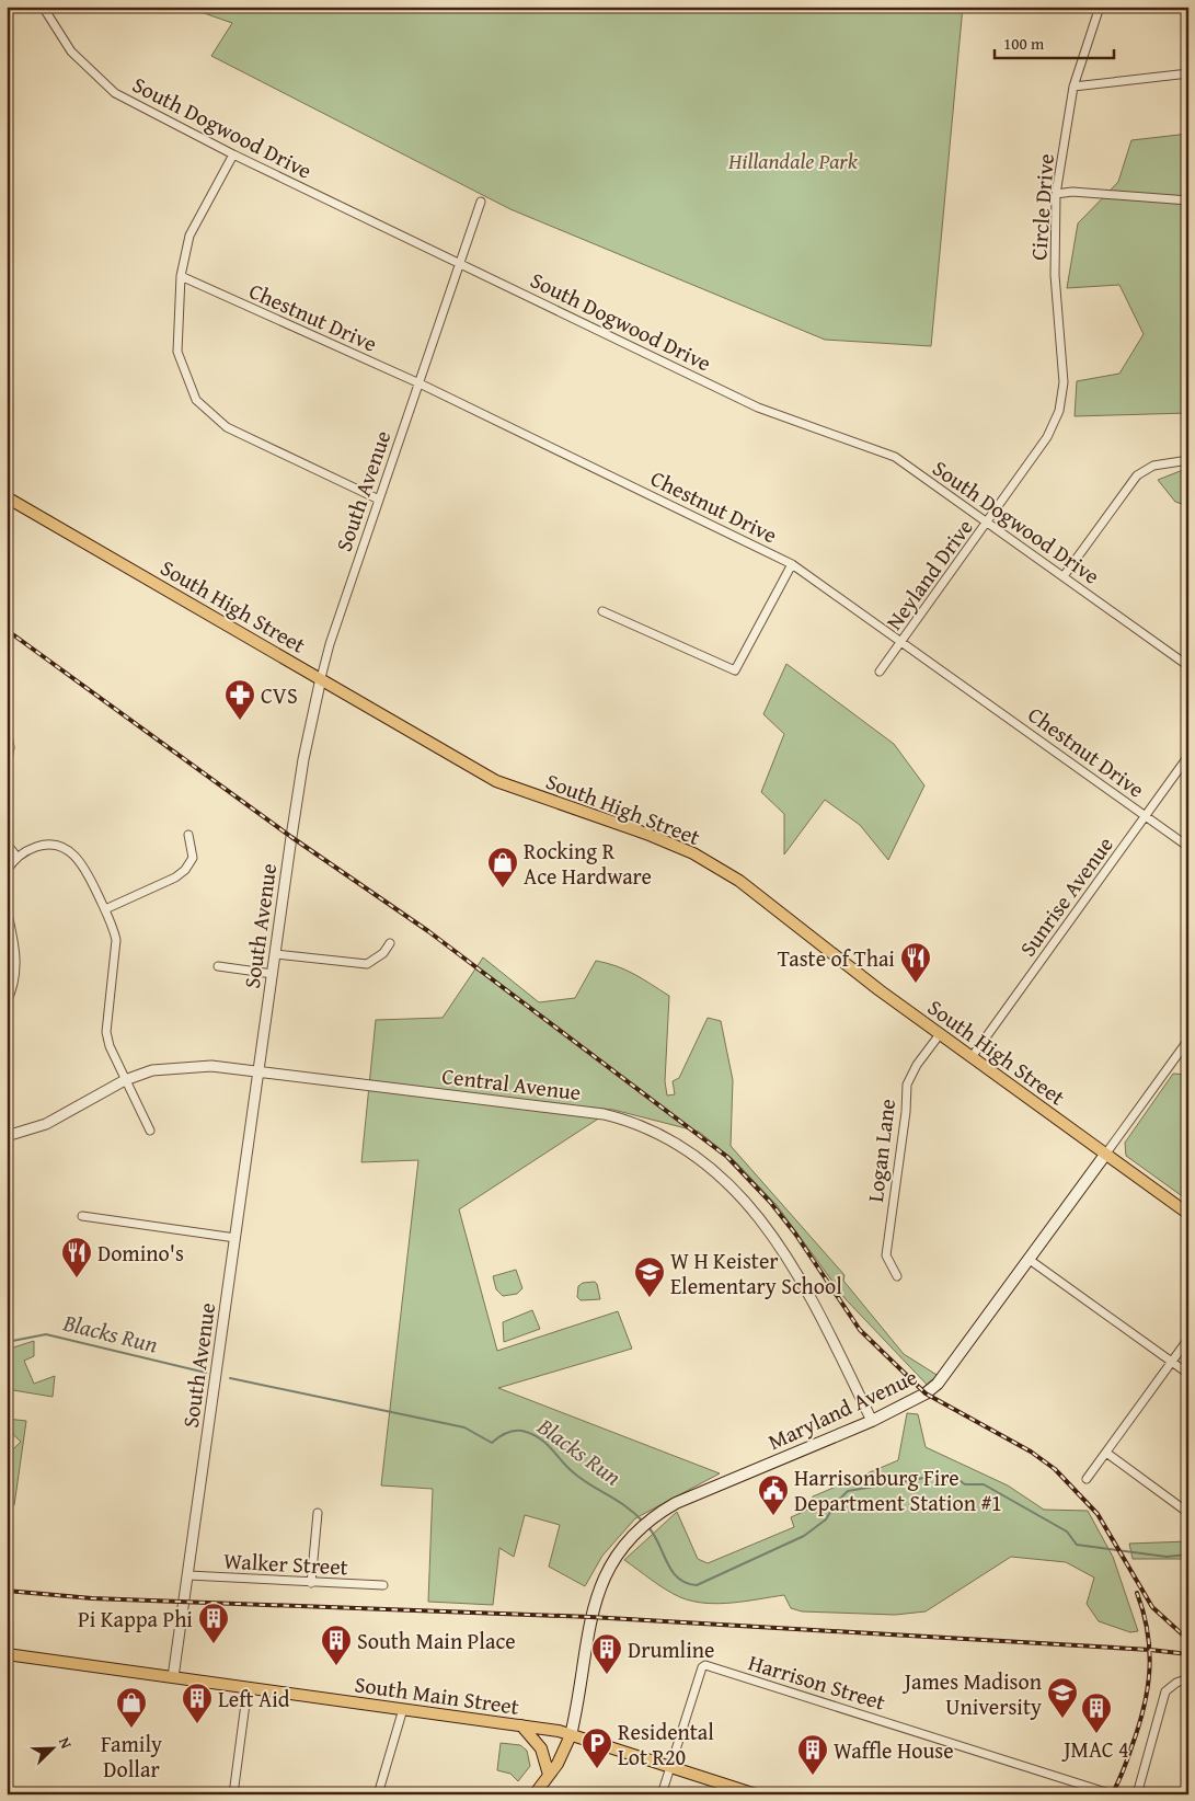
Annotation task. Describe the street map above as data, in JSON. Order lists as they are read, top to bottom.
{
  "streets": {
    "main road": ["South High Street", "Maryland Avenue", "South Main Street"],
    "street": [
      "South Dogwood Drive",
      "Circle Drive",
      "Chestnut Drive",
      "South Avenue",
      "Neyland Drive",
      "Sunrise Avenue",
      "Central Avenue",
      "Logan Lane",
      "Walker Street",
      "Harrison Street"
    ]
  },
  "crossings": [
    ["South Dogwood Drive", "South Avenue"],
    ["South Dogwood Drive", "Neyland Drive"],
    ["Circle Drive", "Neyland Drive"],
    ["Chestnut Drive", "South Avenue"],
    ["Chestnut Drive", "Neyland Drive"],
    ["Chestnut Drive", "Sunrise Avenue"],
    ["South Avenue", "South High Street"],
    ["South Avenue", "Central Avenue"],
    ["South Avenue", "Walker Street"],
    ["South Avenue", "South Main Street"],
    ["South High Street", "Sunrise Avenue"],
    ["South High Street", "Logan Lane"],
    ["South High Street", "Maryland Avenue"],
    ["Central Avenue", "Maryland Avenue"],
    ["Maryland Avenue", "South Main Street"],
    ["Harrison Street", "South Main Street"]
  ],
  "water": ["Blacks Run"],
  "parks": ["Hillandale Park"],
  "places": {
    "pharmacy": ["CVS"],
    "shop": ["Rocking R Ace Hardware", "Family Dollar"],
    "restaurant": ["Taste of Thai", "Domino's"],
    "school or university": ["W H Keister Elementary School", "James Madison University"],
    "public building": ["Harrisonburg Fire Department Station #1"],
    "building": [
      "Pi Kappa Phi",
      "South Main Place",
      "Drumline",
      "Left Aid",
      "JMAC 4",
      "Waffle House"
    ],
    "parking": ["Residental Lot R20"]
  },
  "scale_bar": "100 m",
  "north": "top right"
}
